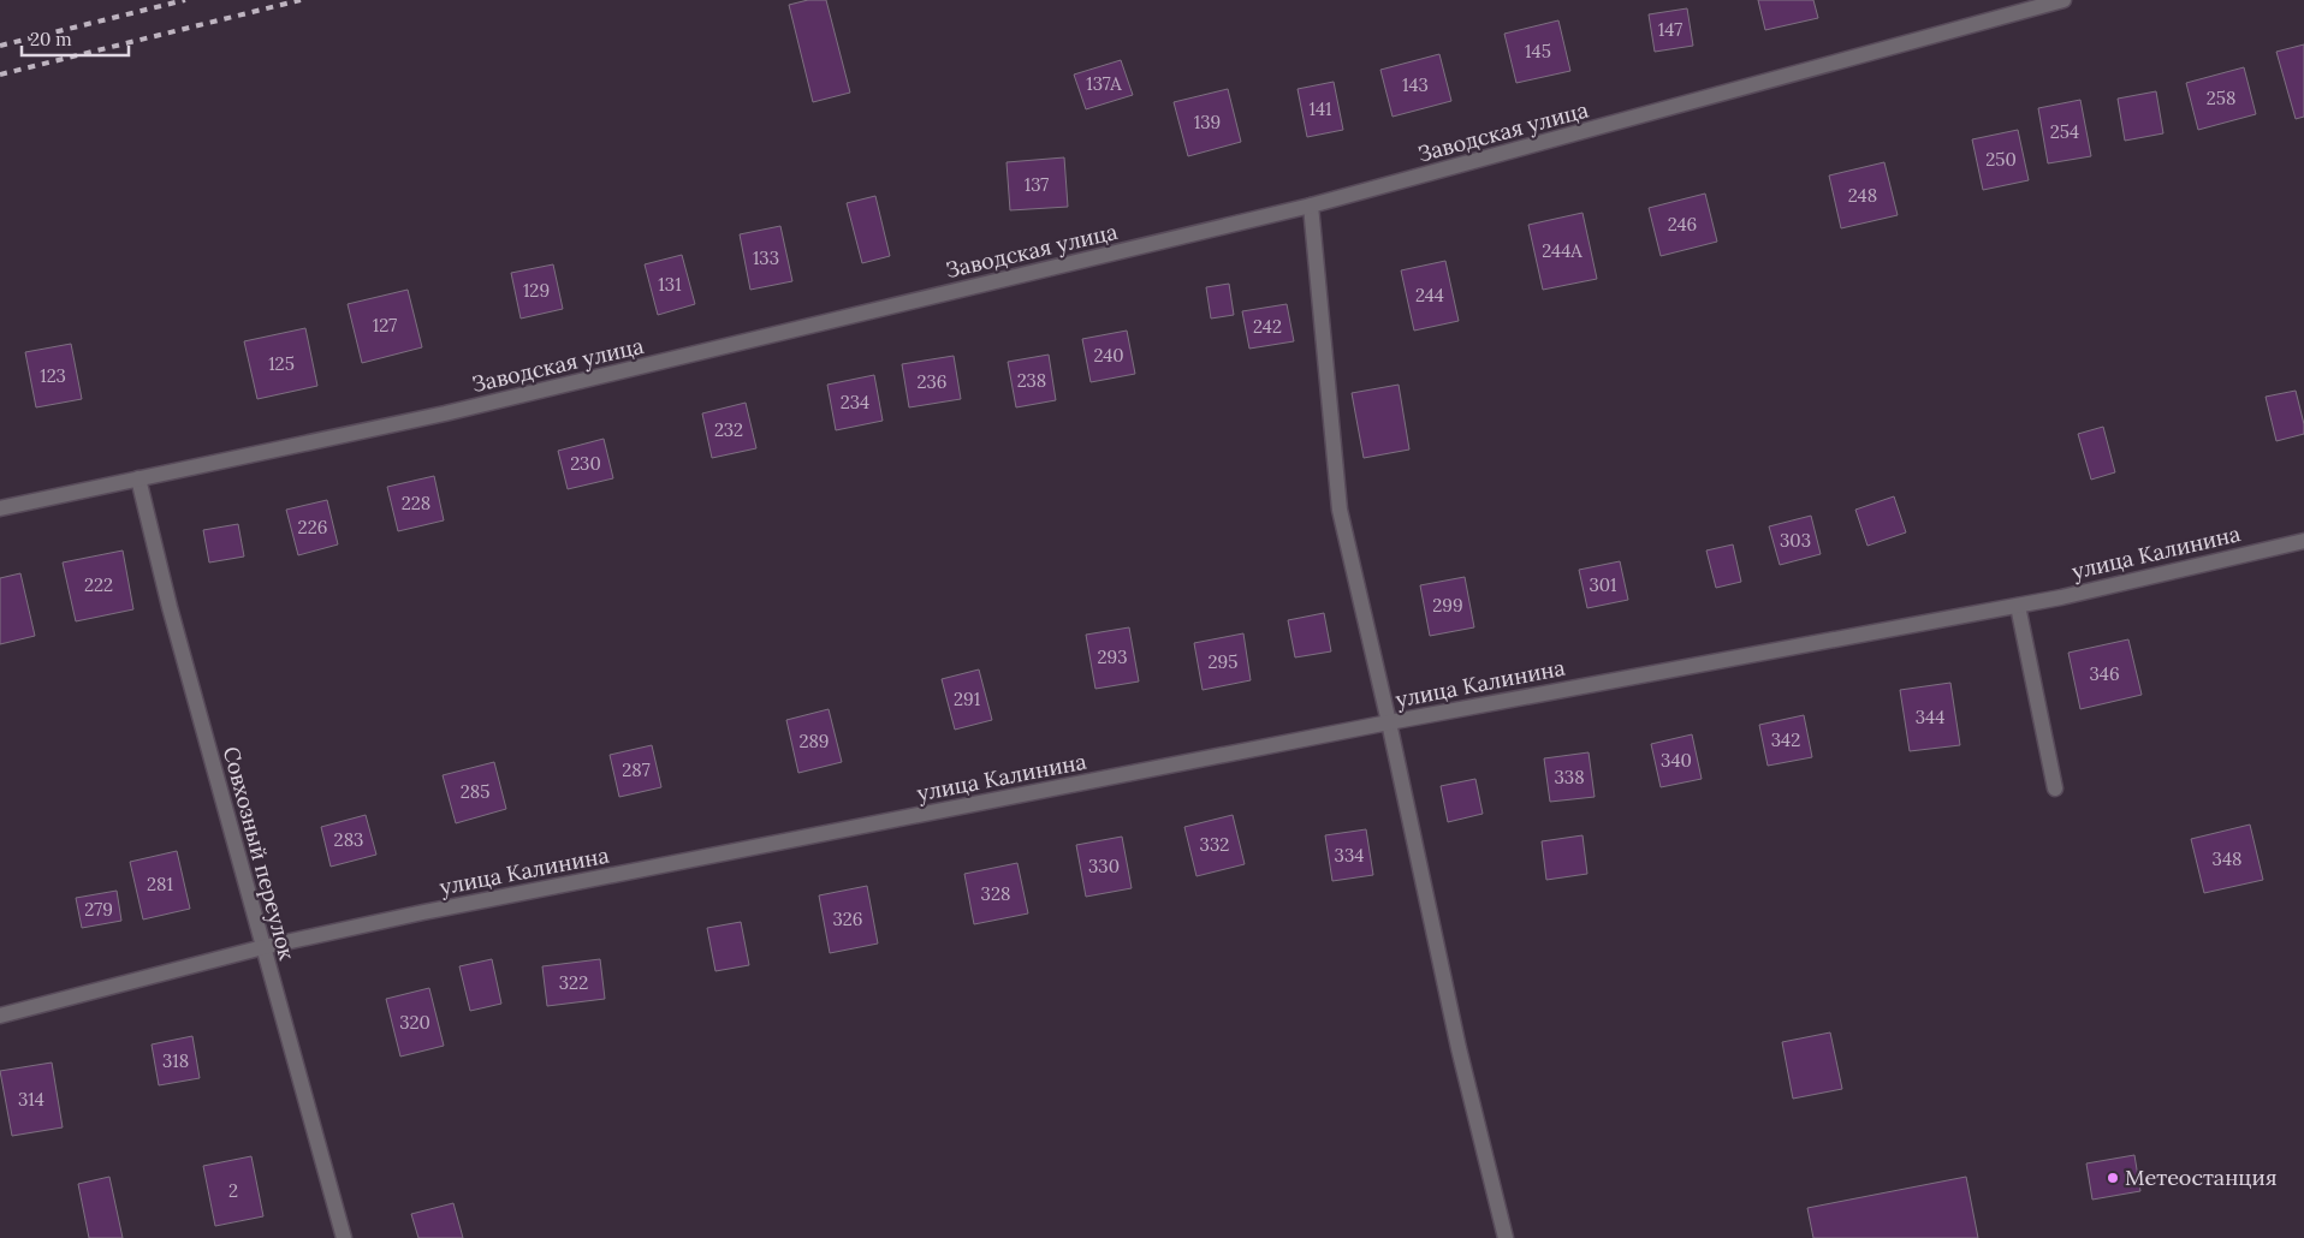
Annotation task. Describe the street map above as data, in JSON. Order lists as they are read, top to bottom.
{
  "streets": {
    "street": ["Заводская улица", "улица Калинина", "Совхозный переулок"]
  },
  "crossings": [
    ["Заводская улица", "Совхозный переулок"],
    ["улица Калинина", "Совхозный переулок"]
  ],
  "places": ["Метеостанция"],
  "house_numbers": [
    "147",
    "145",
    "137А",
    "143",
    "258",
    "141",
    "139",
    "254",
    "250",
    "137",
    "248",
    "246",
    "244А",
    "133",
    "131",
    "129",
    "244",
    "127",
    "242",
    "240",
    "125",
    "123",
    "238",
    "236",
    "234",
    "232",
    "230",
    "228",
    "226",
    "303",
    "222",
    "301",
    "299",
    "293",
    "295",
    "346",
    "291",
    "344",
    "342",
    "289",
    "340",
    "287",
    "338",
    "285",
    "283",
    "332",
    "334",
    "348",
    "330",
    "281",
    "328",
    "279",
    "326",
    "322",
    "320",
    "318",
    "314",
    "2"
  ],
  "scale_bar": "20 m"
}
